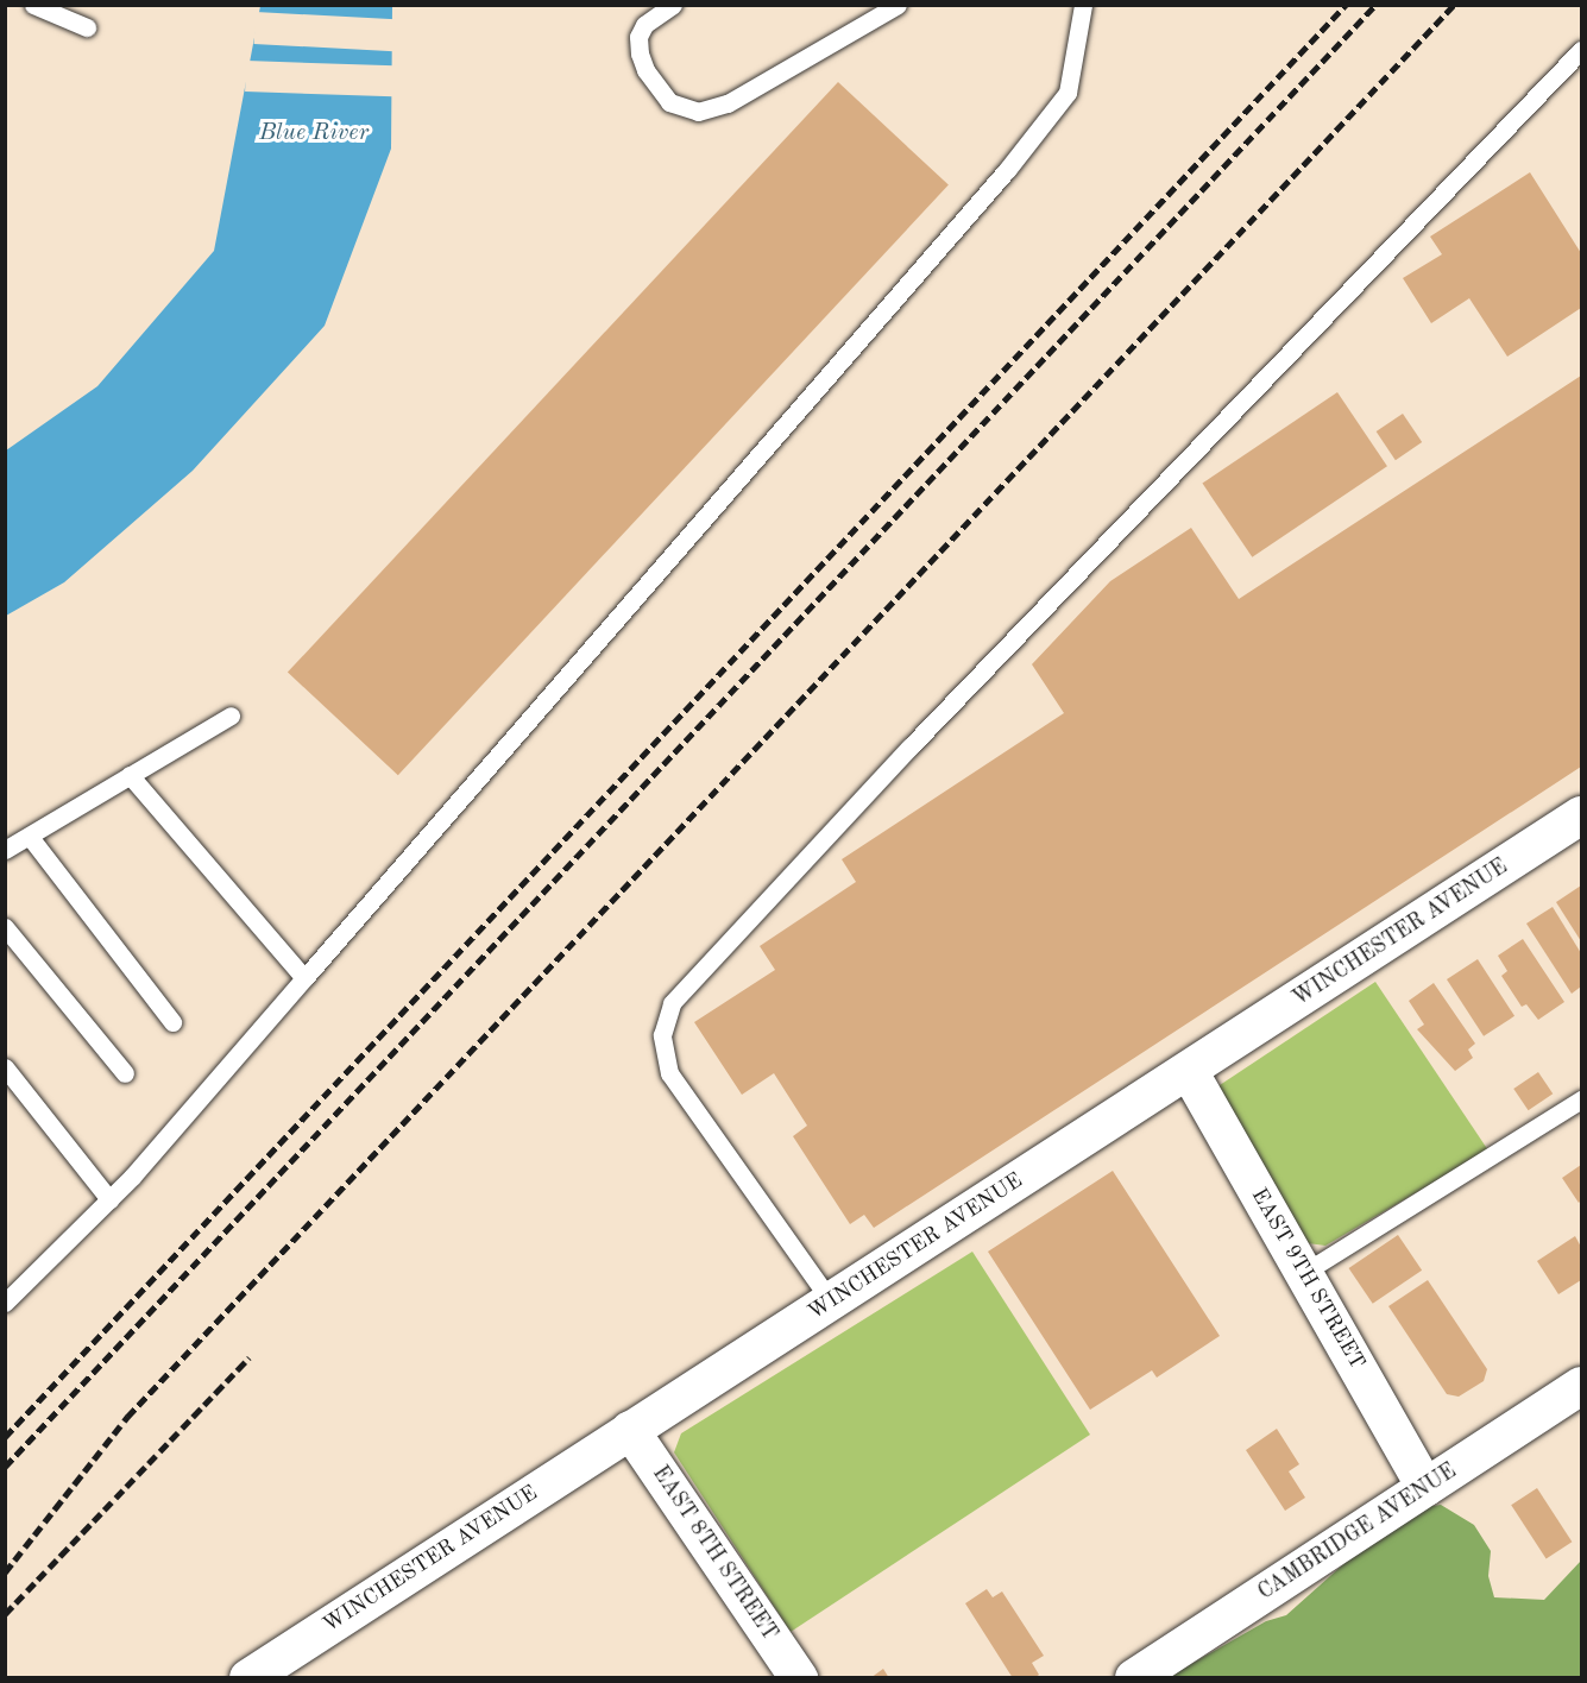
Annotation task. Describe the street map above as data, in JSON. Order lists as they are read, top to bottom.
{
  "streets": {
    "street": [
      "WINCHESTER AVENUE",
      "EAST 9TH STREET",
      "CAMBRIDGE AVENUE",
      "EAST 8TH STREET"
    ]
  },
  "crossings": [
    ["WINCHESTER AVENUE", "EAST 9TH STREET"],
    ["WINCHESTER AVENUE", "EAST 8TH STREET"],
    ["EAST 9TH STREET", "CAMBRIDGE AVENUE"]
  ],
  "water": ["Blue River"]
}
